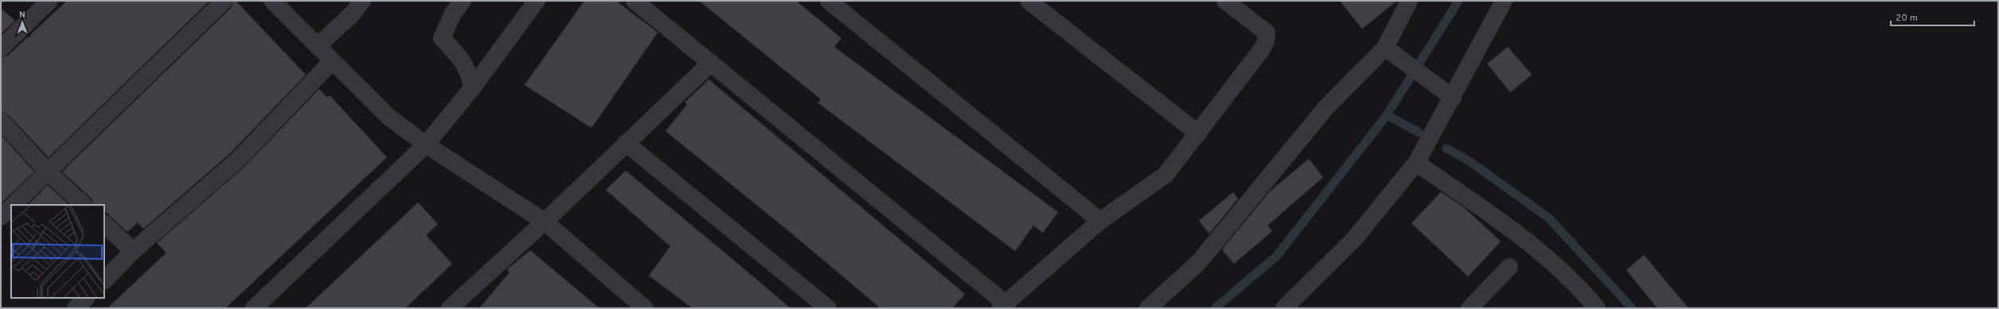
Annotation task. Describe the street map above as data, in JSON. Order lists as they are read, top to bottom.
{
  "scale_bar": "20 m",
  "north": "top"
}
